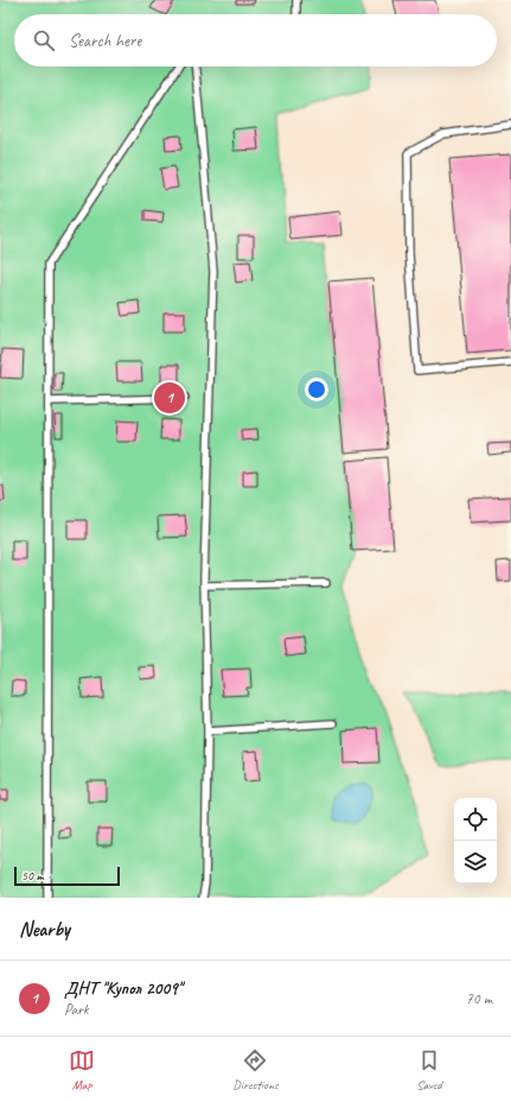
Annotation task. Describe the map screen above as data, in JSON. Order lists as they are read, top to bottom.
{
  "scale_bar": "50 m",
  "page": {
    "search": "Search here",
    "pins": "1",
    "scale": "50 m",
    "heading": "Nearby",
    "list": [
      {
        "mark": "1",
        "name": "ДНТ \"Купол 2009\"",
        "note": "Park",
        "value": "70 m"
      }
    ],
    "nav": ["Map", "Directions", "Saved"]
  }
}
